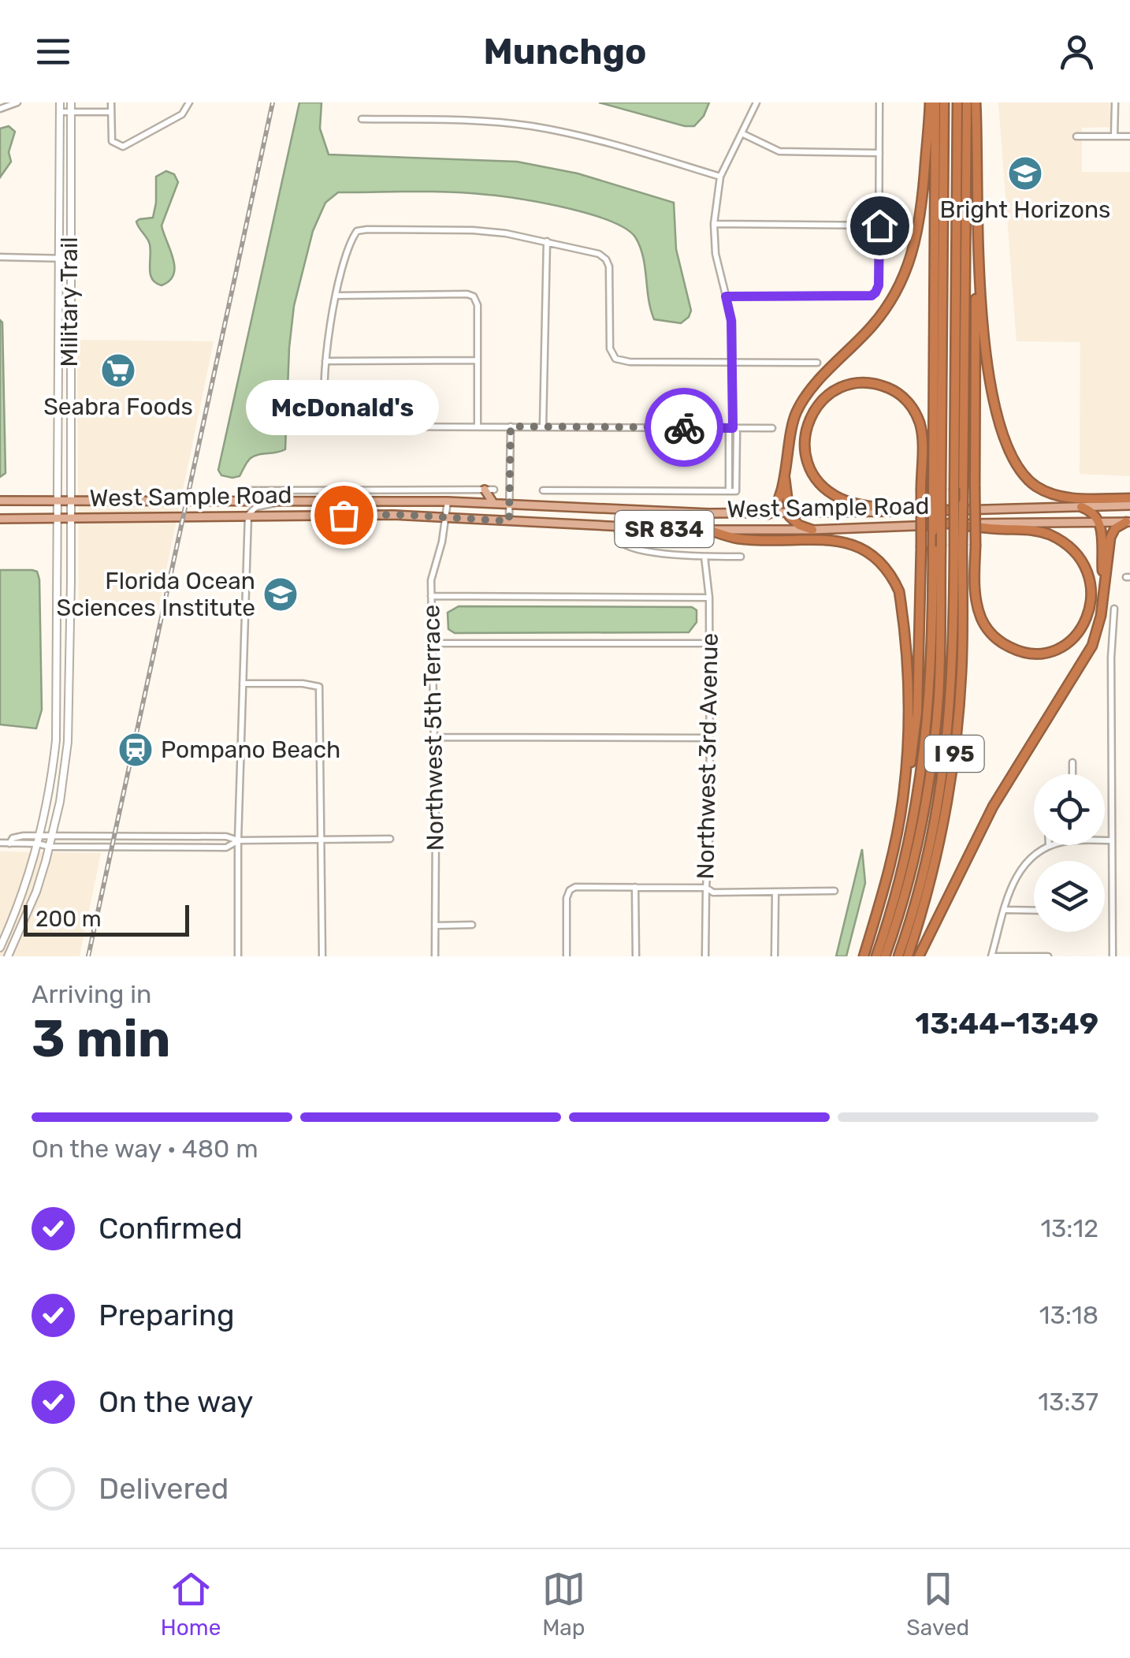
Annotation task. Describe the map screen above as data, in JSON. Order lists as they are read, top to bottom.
{
  "streets": {
    "highway": ["I 95"],
    "main road": ["West Sample Road", "SR 834"],
    "street": ["Military Trail", "Northwest 5th Terrace", "Northwest 3rd Avenue"]
  },
  "crossings": [
    ["Military Trail", "West Sample Road"],
    ["West Sample Road", "SR 834"],
    ["West Sample Road", "Northwest 5th Terrace"]
  ],
  "places": {
    "school or university": ["Bright Horizons", "Florida Ocean Sciences Institute"],
    "supermarket": ["Seabra Foods"],
    "other": ["McDonald's"],
    "station": ["Pompano Beach"]
  },
  "scale_bar": "200 m",
  "page": {
    "header": "Munchgo",
    "bubble": "McDonald's",
    "scale": "200 m",
    "heading": ["3 min", "Arriving in", "13:44–13:49"],
    "bar": "On the way · 480 m",
    "list": [
      ["Confirmed", "13:12"],
      ["Preparing", "13:18"],
      ["On the way", "13:37"],
      "Delivered"
    ],
    "tabs": ["Home", "Map", "Saved"]
  }
}
